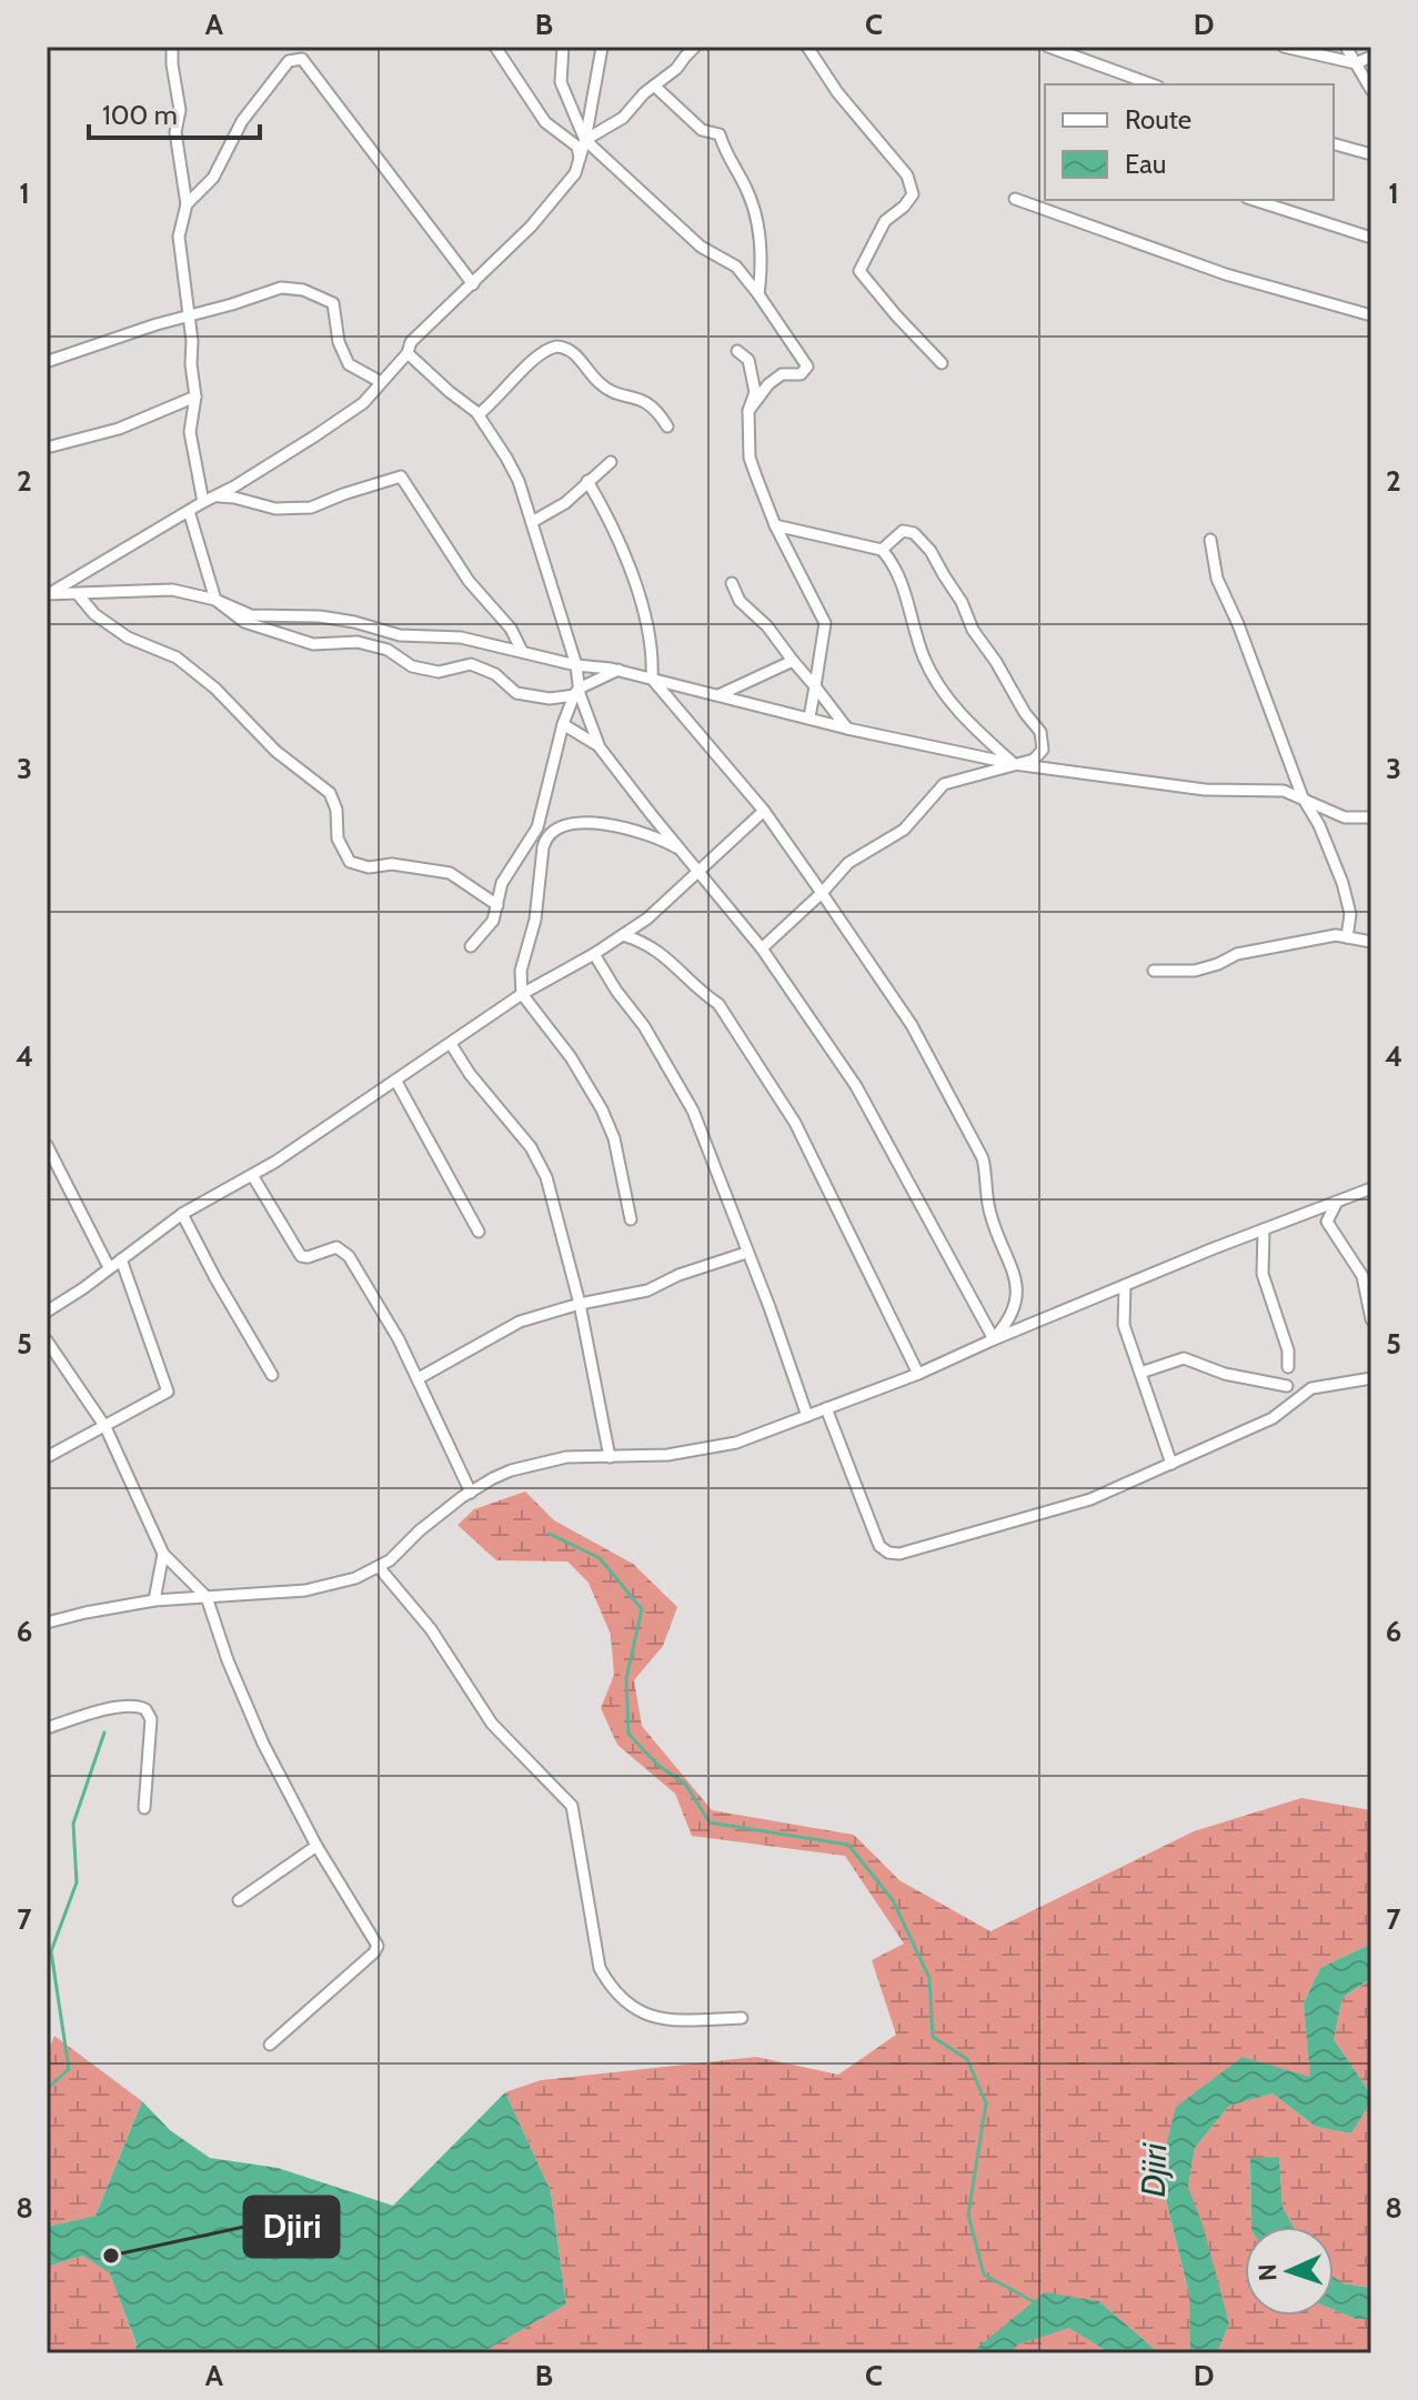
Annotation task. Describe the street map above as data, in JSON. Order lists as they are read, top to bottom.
{
  "water": ["Djiri"],
  "places": ["Djiri"],
  "legend": ["Route", "Eau"],
  "scale_bar": "100 m",
  "north": "left",
  "grid": {
    "columns": [
      "A",
      "B",
      "C",
      "D"
    ],
    "rows": [
      "1",
      "2",
      "3",
      "4",
      "5",
      "6",
      "7",
      "8"
    ]
  }
}
